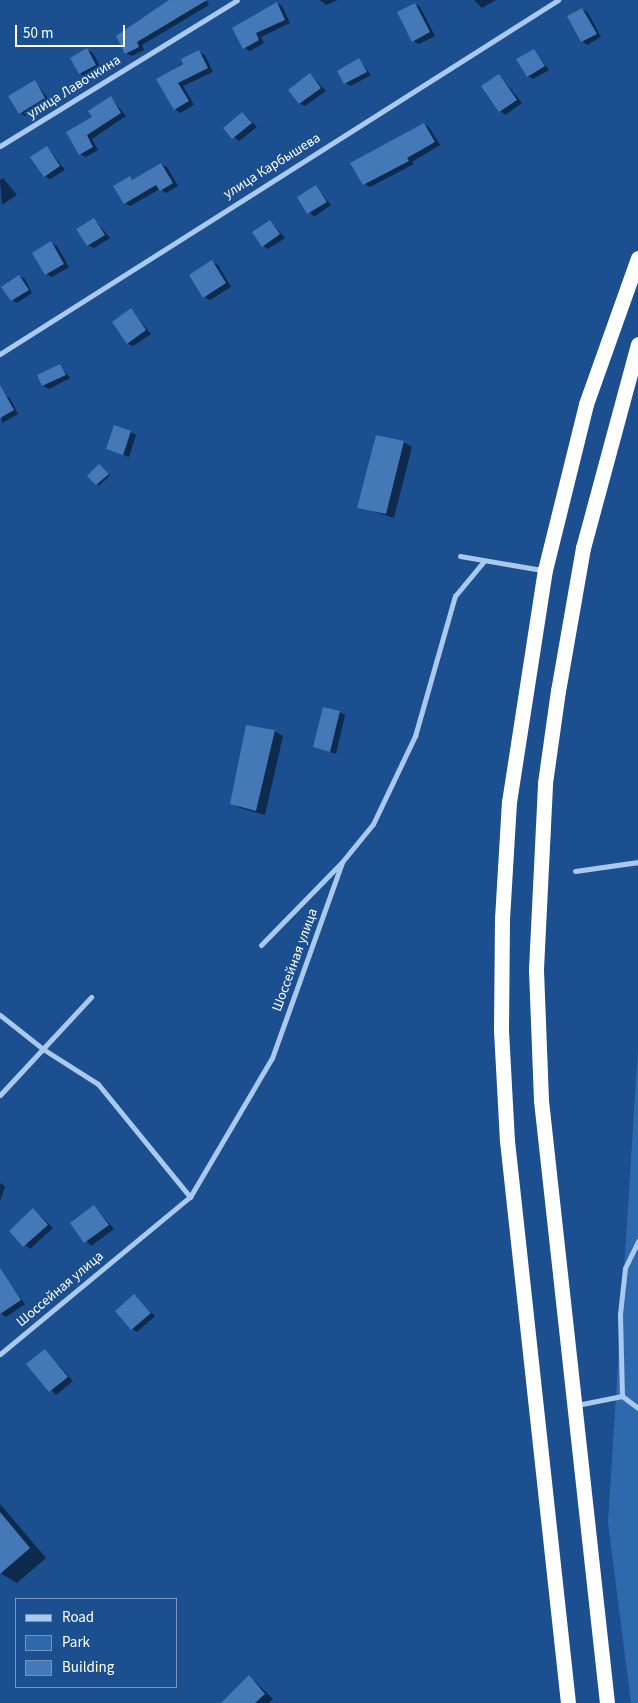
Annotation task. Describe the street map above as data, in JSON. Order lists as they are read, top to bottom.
{
  "streets": {
    "street": ["улица Лавочкина", "улица Карбышева", "Шоссейная улица"]
  },
  "legend": ["Road", "Park", "Building"],
  "scale_bar": "50 m"
}
